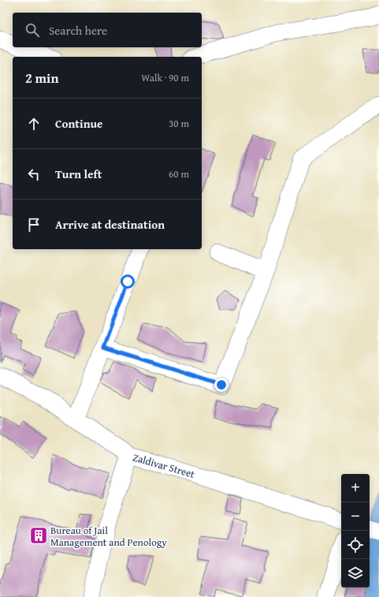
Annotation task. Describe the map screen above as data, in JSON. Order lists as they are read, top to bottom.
{
  "streets": {
    "street": ["Zaldivar Street"]
  },
  "places": {
    "building": ["Bureau of Jail Management and Penology"]
  },
  "page": {
    "search": "Search here",
    "heading": ["2 min", "Walk · 90 m"],
    "list": [
      ["Continue", "30 m"],
      ["Turn left", "60 m"],
      "Arrive at destination"
    ],
    "map_buttons": ["+", "−"]
  }
}
